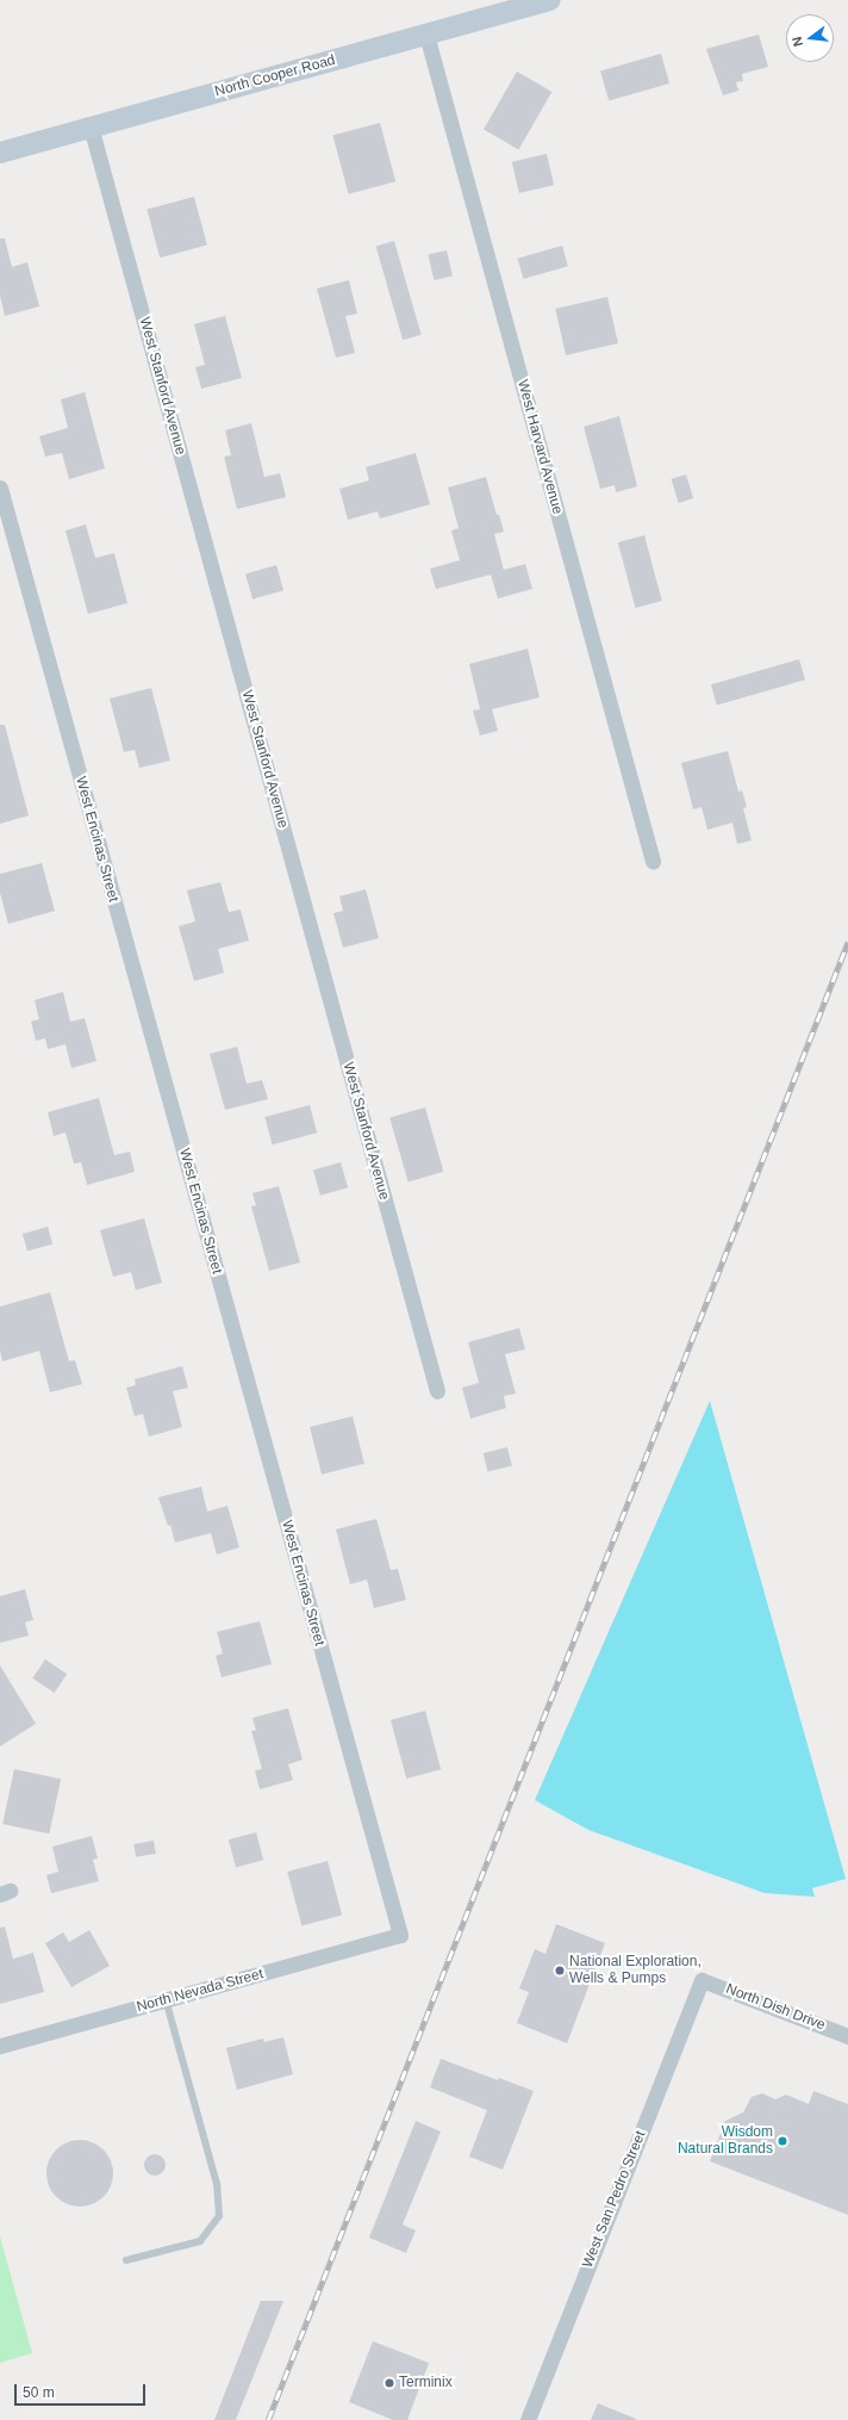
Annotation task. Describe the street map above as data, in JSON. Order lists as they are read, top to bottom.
{
  "streets": {
    "main road": ["North Cooper Road"],
    "street": [
      "West Stanford Avenue",
      "West Harvard Avenue",
      "West Encinas Street",
      "North Nevada Street",
      "North Dish Drive",
      "West San Pedro Street"
    ]
  },
  "crossings": [
    ["North Cooper Road", "West Stanford Avenue"],
    ["North Cooper Road", "West Harvard Avenue"],
    ["West Encinas Street", "North Nevada Street"],
    ["North Dish Drive", "West San Pedro Street"]
  ],
  "places": ["National Exploration, Wells & Pumps", "Wisdom Natural Brands", "Terminix"],
  "scale_bar": "50 m",
  "north": "left"
}
